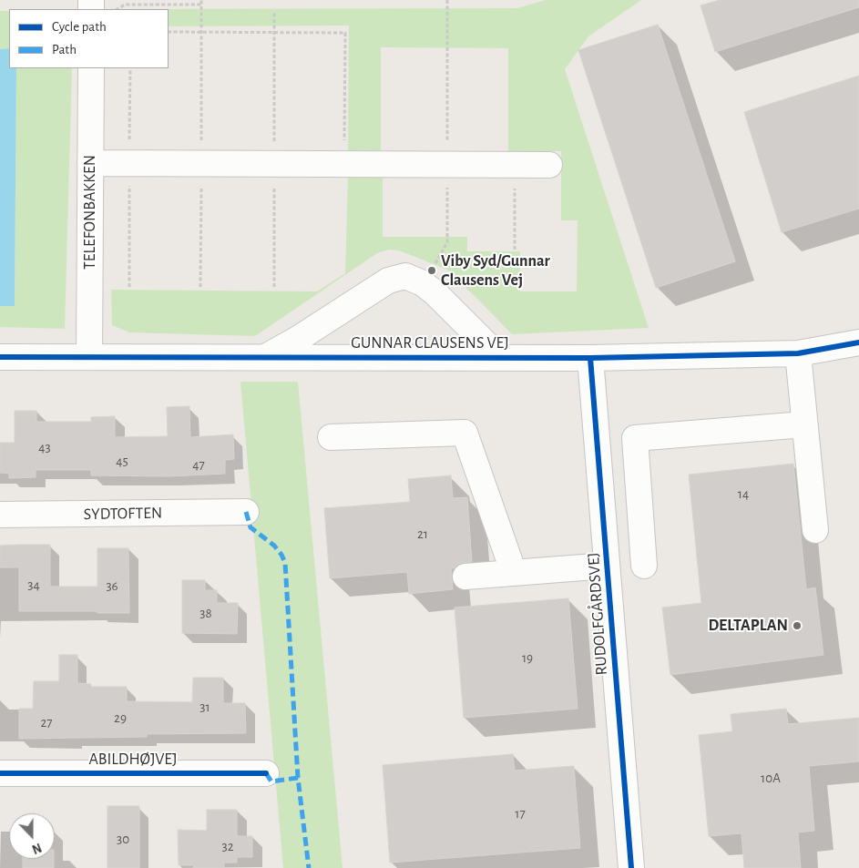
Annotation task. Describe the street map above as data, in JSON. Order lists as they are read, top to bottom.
{
  "streets": {
    "street": [
      "TELEFONBAKKEN",
      "GUNNAR CLAUSENS VEJ",
      "SYDTOFTEN",
      "RUDOLFGÅRDSVEJ",
      "ABILDHØJVEJ"
    ]
  },
  "crossings": [
    ["TELEFONBAKKEN", "GUNNAR CLAUSENS VEJ"],
    ["GUNNAR CLAUSENS VEJ", "RUDOLFGÅRDSVEJ"]
  ],
  "places": ["Viby Syd/Gunnar Clausens Vej", "DELTAPLAN"],
  "house_numbers": [
    "43",
    "45",
    "47",
    "14",
    "21",
    "34",
    "36",
    "38",
    "19",
    "31",
    "29",
    "27",
    "10A",
    "17",
    "30",
    "32"
  ],
  "legend": ["Cycle path", "Path"],
  "north": "bottom"
}
